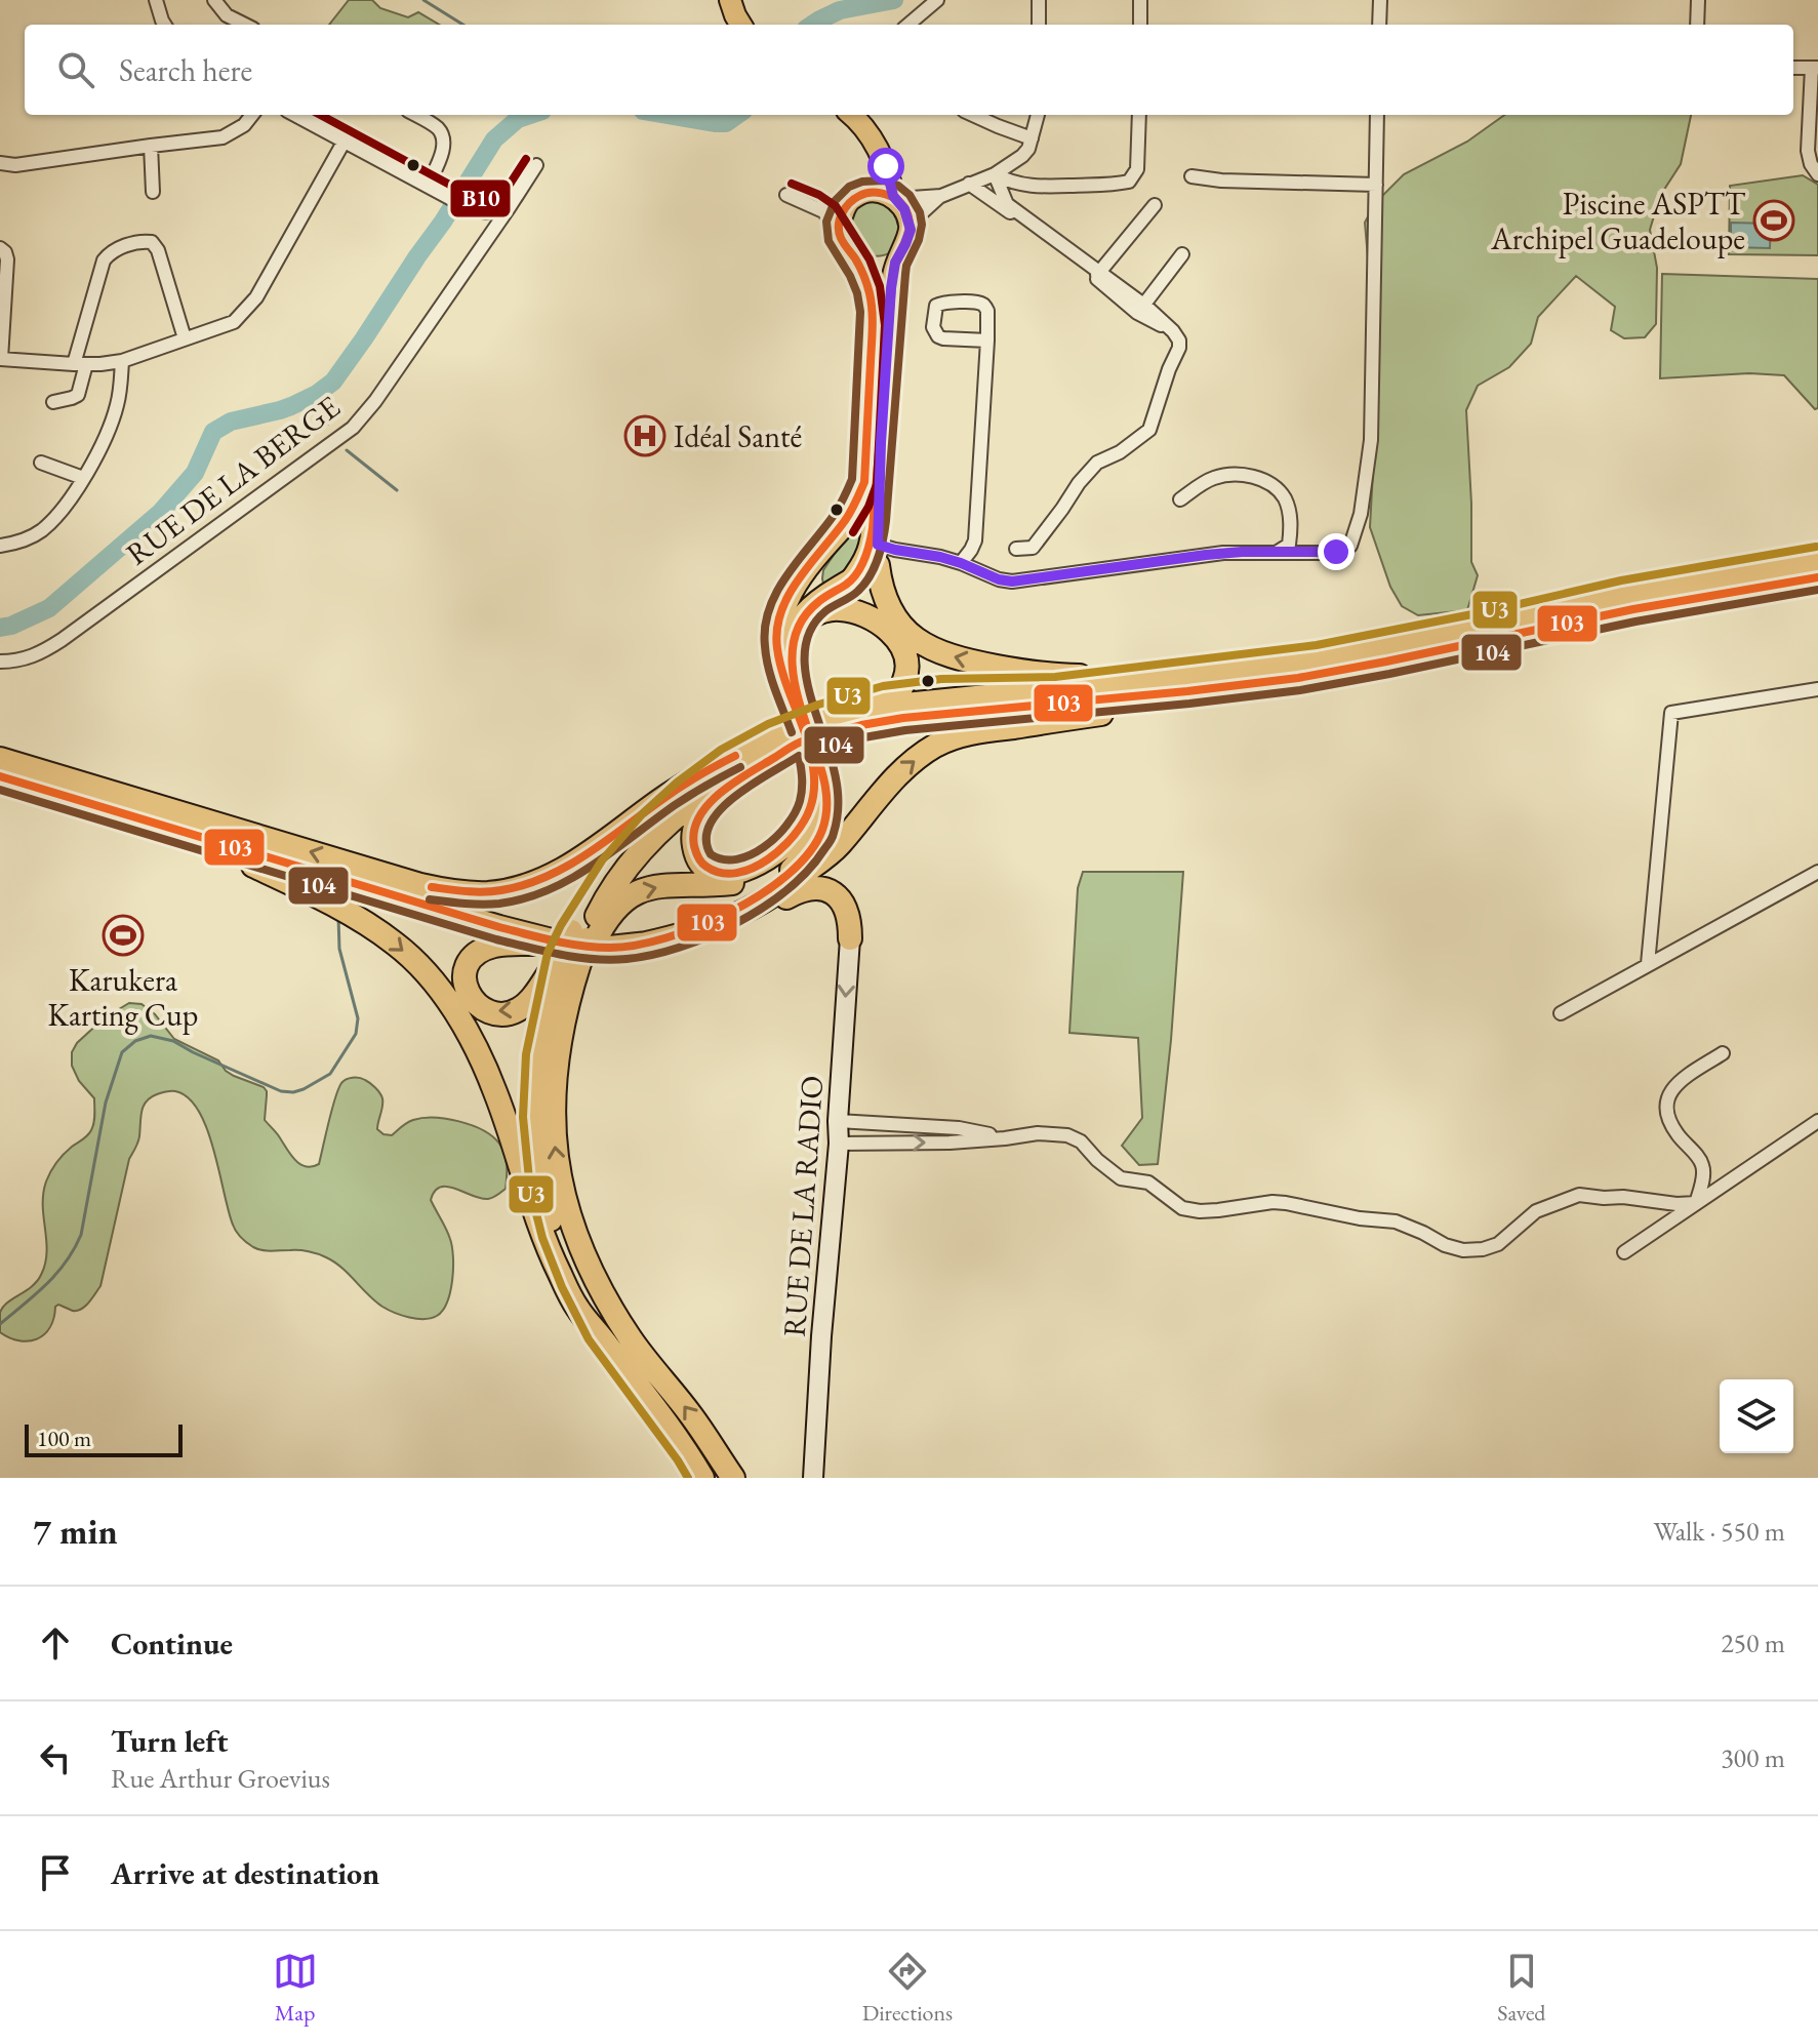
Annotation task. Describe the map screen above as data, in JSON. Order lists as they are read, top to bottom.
{
  "streets": {
    "street": ["RUE DE LA BERGE", "RUE DE LA RADIO"]
  },
  "places": {
    "sports": ["Piscine ASPTT Archipel Guadeloupe", "Karukera Karting Cup"],
    "hospital": ["Idéal Santé"]
  },
  "lines": [
    "transit line B10",
    "transit line 104",
    "transit line 103",
    "transit line U3"
  ],
  "scale_bar": "100 m",
  "page": {
    "search": "Search here",
    "scale": "100 m",
    "heading": ["7 min", "Walk · 550 m"],
    "list": [
      ["Continue", "250 m"],
      ["Turn left", "Rue Arthur Groevius", "300 m"],
      "Arrive at destination"
    ],
    "nav": ["Map", "Directions", "Saved"]
  }
}
